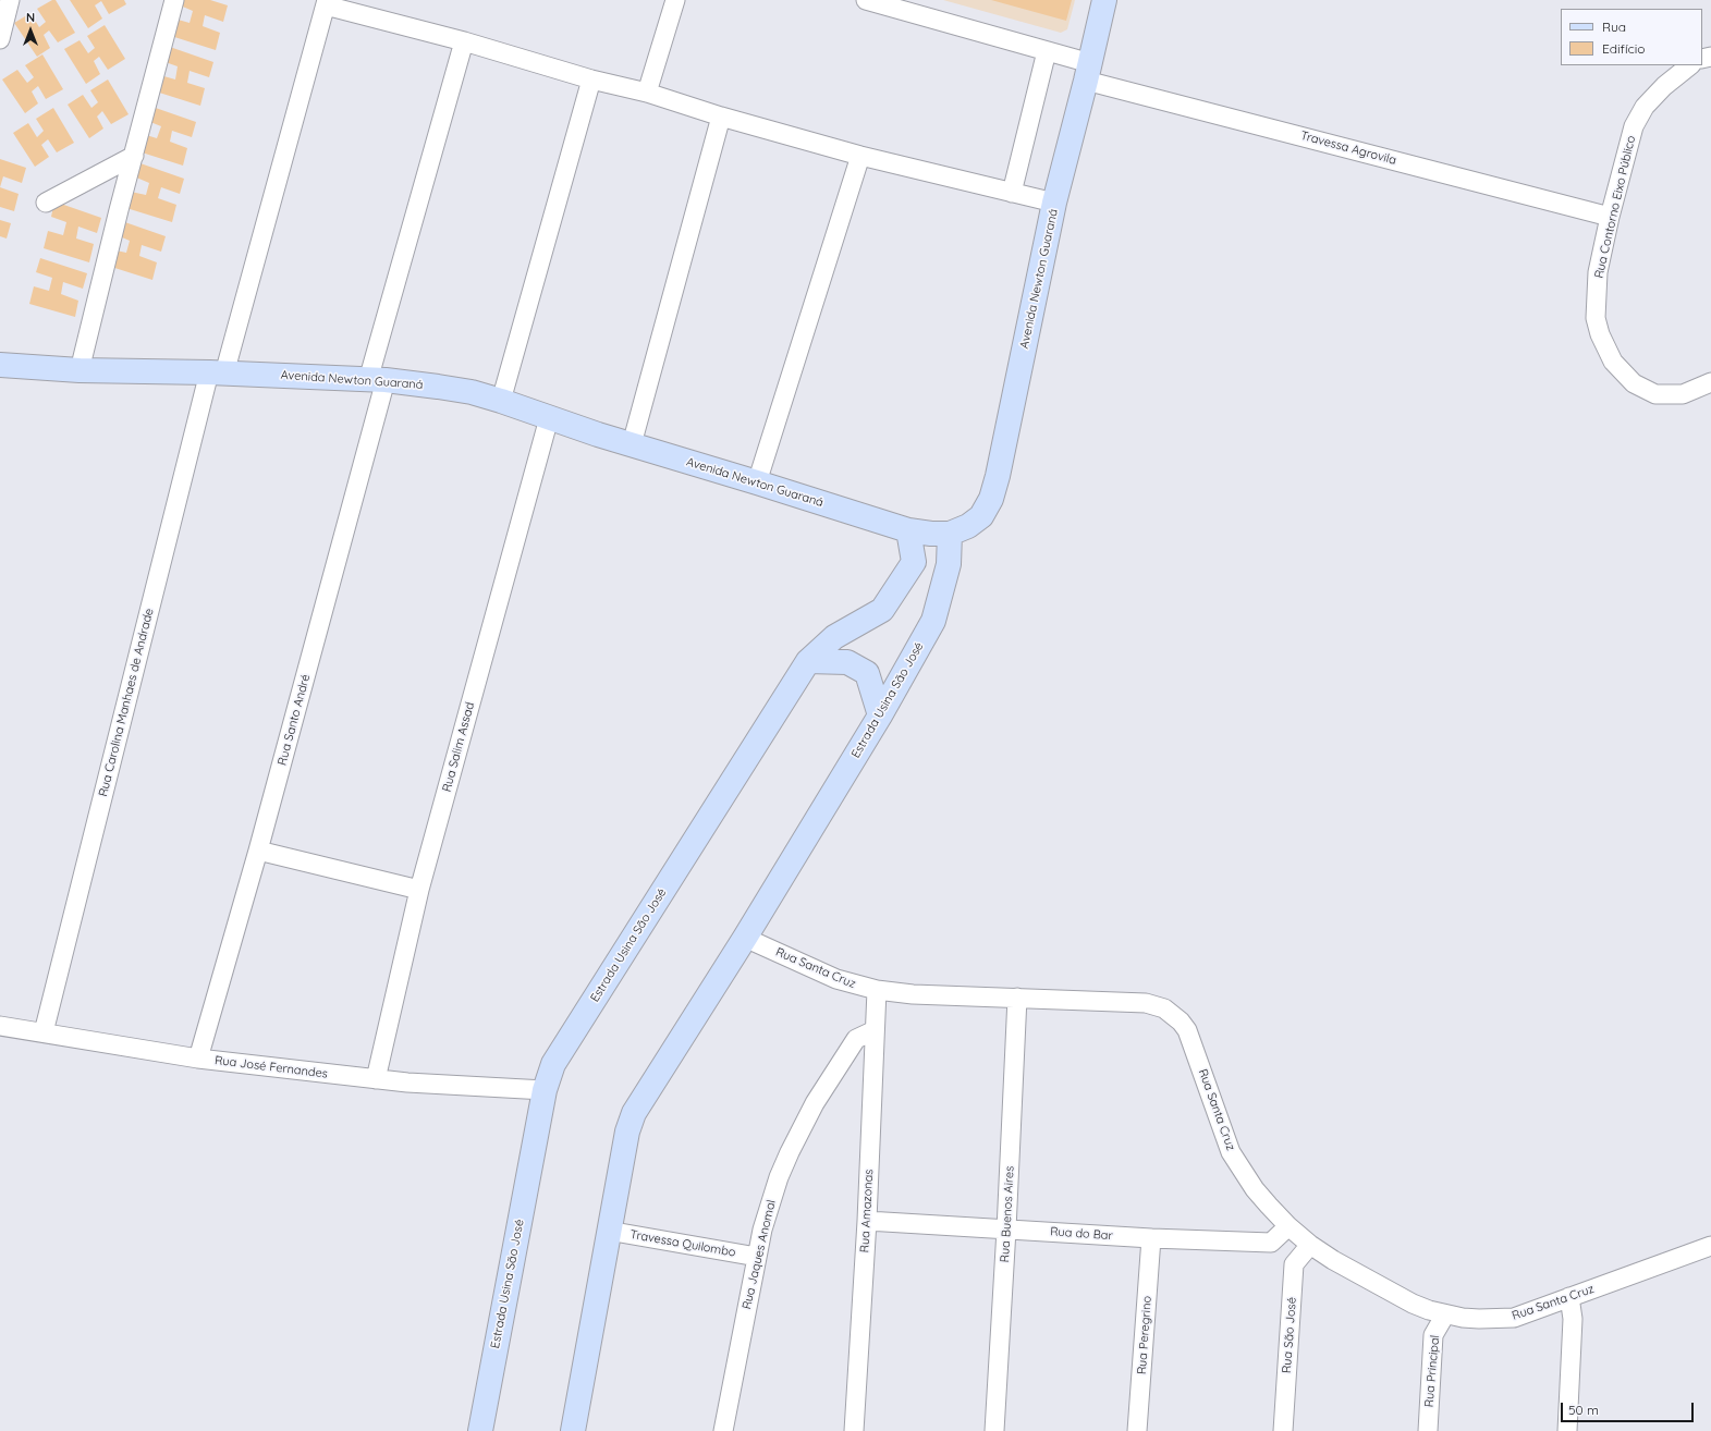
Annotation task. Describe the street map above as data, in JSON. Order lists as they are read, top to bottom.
{
  "streets": {
    "main road": ["Avenida Newton Guaraná", "Estrada Usina São José"],
    "street": [
      "Travessa Agrovila",
      "Rua Contorno Eixo Público",
      "Rua Carolina Manhaes de Andrade",
      "Rua Santo André",
      "Rua Salim Assad",
      "Rua Santa Cruz",
      "Rua José Fernandes",
      "Rua Amazonas",
      "Rua Buenos Aires",
      "Rua do Bar",
      "Travessa Quilombo",
      "Rua Jaques Anomal",
      "Rua Peregrino",
      "Rua São José",
      "Rua Principal"
    ]
  },
  "crossings": [
    ["Travessa Agrovila", "Rua Contorno Eixo Público"],
    ["Travessa Agrovila", "Avenida Newton Guaraná"],
    ["Avenida Newton Guaraná", "Estrada Usina São José"],
    ["Avenida Newton Guaraná", "Rua Carolina Manhaes de Andrade"],
    ["Avenida Newton Guaraná", "Rua Santo André"],
    ["Avenida Newton Guaraná", "Rua Salim Assad"],
    ["Estrada Usina São José", "Rua Santa Cruz"],
    ["Estrada Usina São José", "Rua José Fernandes"],
    ["Estrada Usina São José", "Travessa Quilombo"],
    ["Rua Carolina Manhaes de Andrade", "Rua José Fernandes"],
    ["Rua Santo André", "Rua José Fernandes"],
    ["Rua Salim Assad", "Rua José Fernandes"],
    ["Rua Santa Cruz", "Rua Amazonas"],
    ["Rua Santa Cruz", "Rua Buenos Aires"],
    ["Rua Santa Cruz", "Rua do Bar"],
    ["Rua Santa Cruz", "Rua São José"],
    ["Rua Santa Cruz", "Rua Principal"],
    ["Rua Amazonas", "Rua do Bar"],
    ["Rua Amazonas", "Rua Jaques Anomal"],
    ["Rua Buenos Aires", "Rua do Bar"],
    ["Rua do Bar", "Rua Peregrino"],
    ["Travessa Quilombo", "Rua Jaques Anomal"]
  ],
  "legend": ["Rua", "Edifício"],
  "scale_bar": "50 m",
  "north": "top"
}
